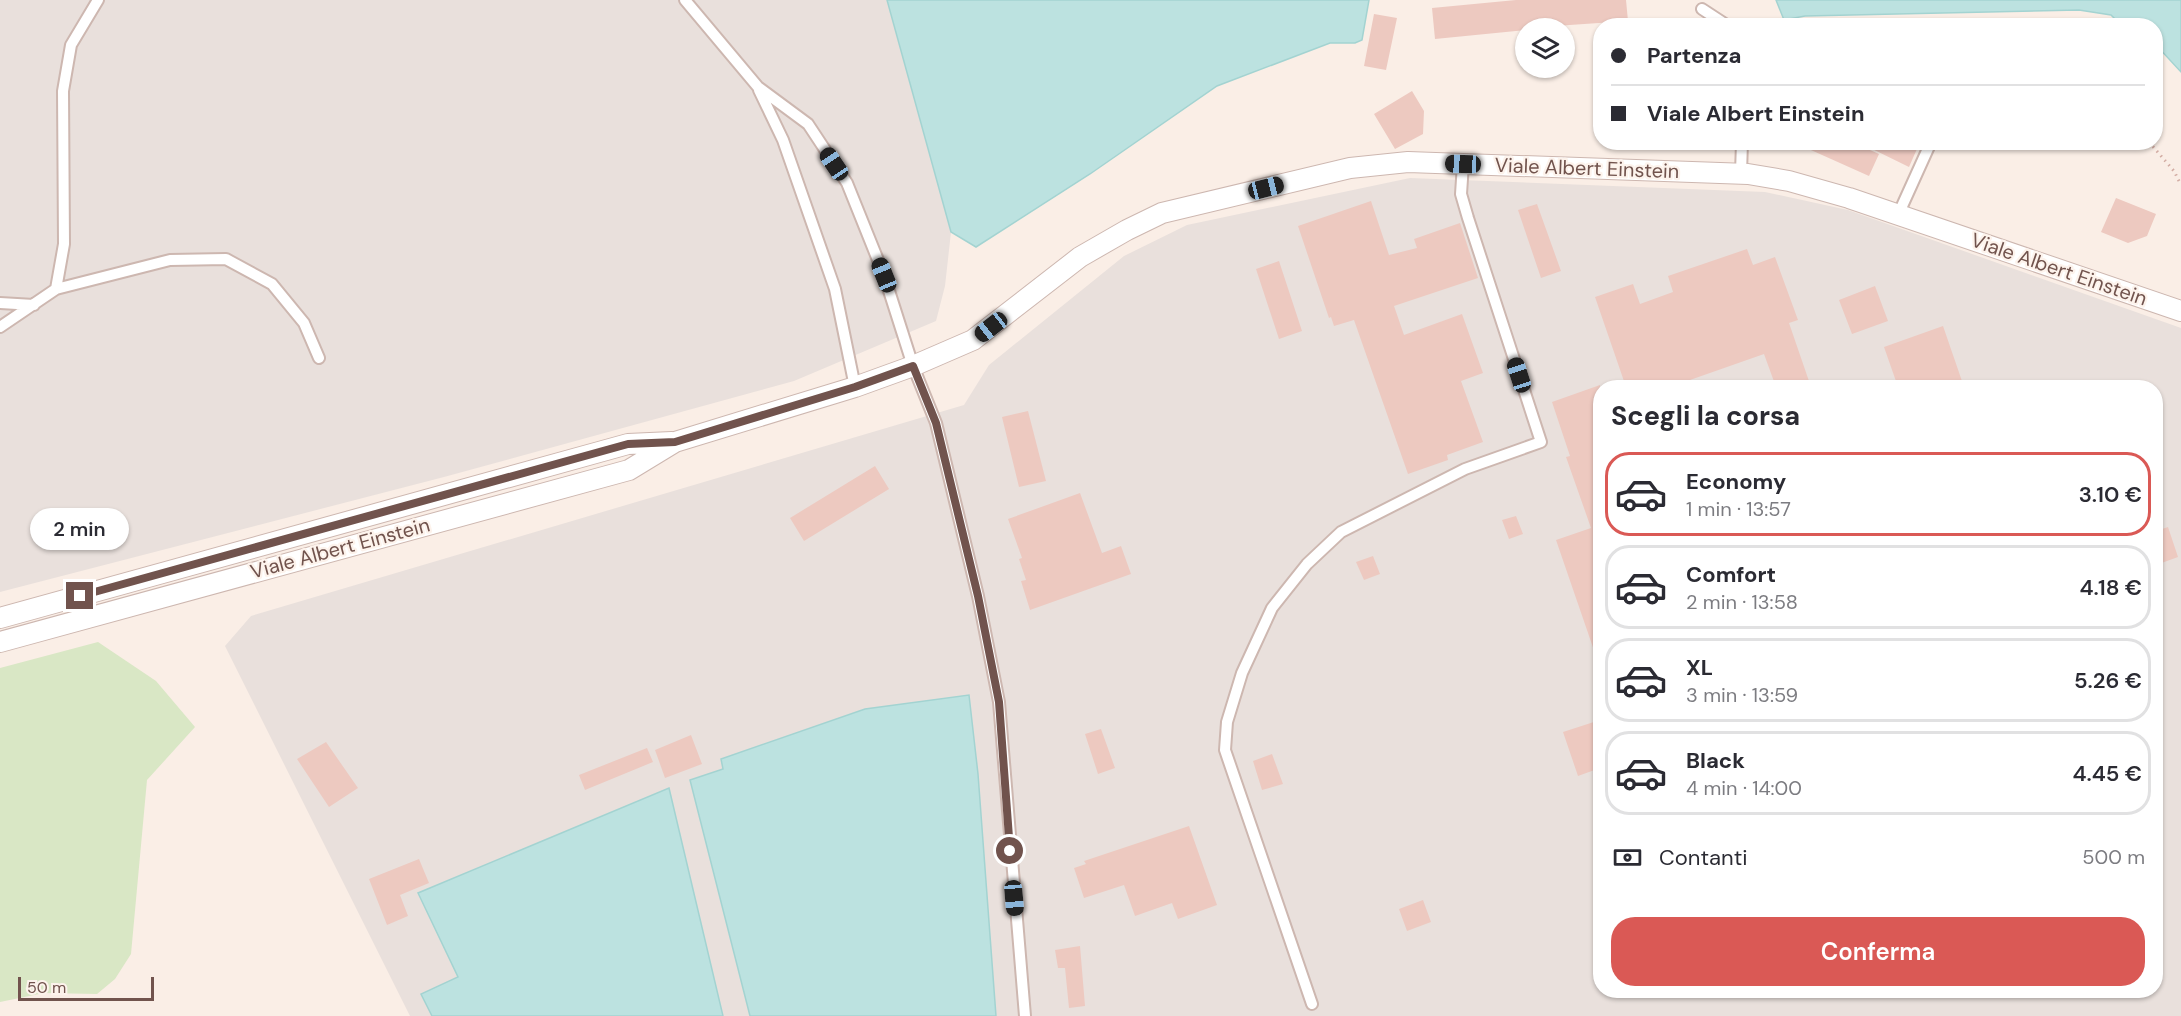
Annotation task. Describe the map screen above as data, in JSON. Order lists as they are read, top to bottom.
{
  "streets": {
    "street": ["Viale Albert Einstein"]
  },
  "scale_bar": "50 m",
  "page": {
    "banner": ["Partenza", "Viale Albert Einstein"],
    "heading": "Scegli la corsa",
    "list": [
      {
        "name": "Economy",
        "note": "1 min · 13:57",
        "value": "3.10 €"
      },
      {
        "name": "Comfort",
        "note": "2 min · 13:58",
        "value": "4.18 €"
      },
      {
        "name": "XL",
        "note": "3 min · 13:59",
        "value": "5.26 €"
      },
      {
        "name": "Black",
        "note": "4 min · 14:00",
        "value": "4.45 €"
      }
    ],
    "bubble": "2 min",
    "pay": ["Contanti", "500 m"],
    "buttons": "Conferma",
    "scale": "50 m"
  }
}
